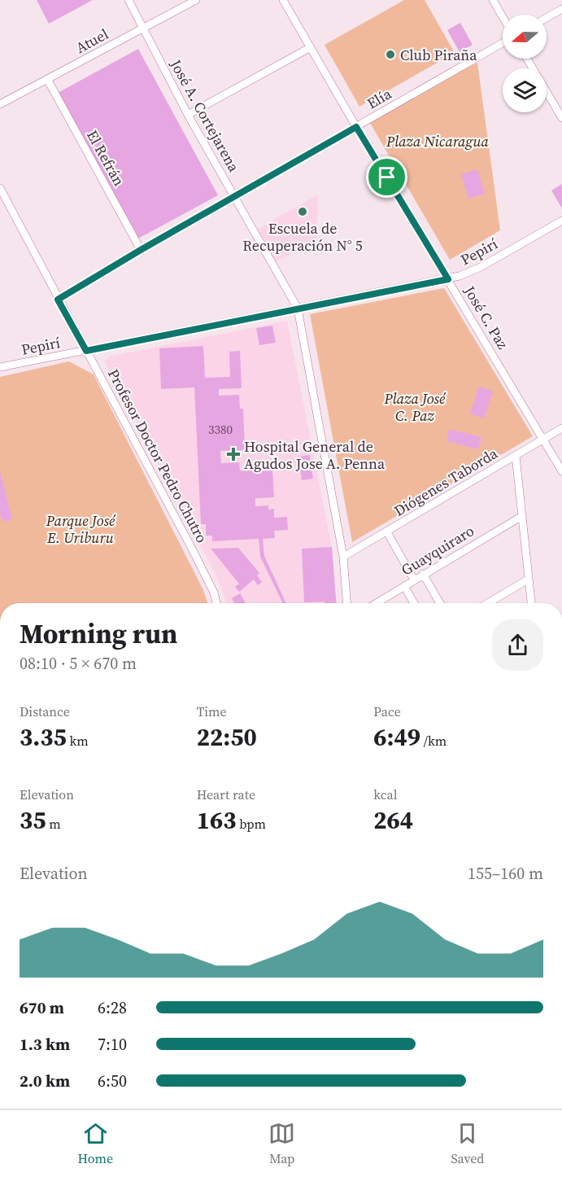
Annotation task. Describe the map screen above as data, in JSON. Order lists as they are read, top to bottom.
{
  "streets": {
    "street": [
      "Atuel",
      "Elía",
      "José A. Cortejarena",
      "El Refrán",
      "Pepirí",
      "José C. Paz",
      "Profesor Doctor Pedro Chutro",
      "Diógenes Taborda",
      "Guayquiraro"
    ]
  },
  "crossings": [
    ["Atuel", "José A. Cortejarena"],
    ["Atuel", "El Refrán"],
    ["Elía", "José A. Cortejarena"],
    ["Elía", "El Refrán"],
    ["Elía", "José C. Paz"],
    ["Elía", "Profesor Doctor Pedro Chutro"],
    ["José A. Cortejarena", "Pepirí"],
    ["José A. Cortejarena", "Diógenes Taborda"],
    ["Pepirí", "José C. Paz"],
    ["Pepirí", "Profesor Doctor Pedro Chutro"],
    ["José C. Paz", "Diógenes Taborda"]
  ],
  "parks": ["Plaza Nicaragua", "Plaza José C. Paz", "Parque José E. Uriburu"],
  "places": {
    "other": ["Club Piraña", "Escuela de Recuperación N° 5"],
    "health": ["Hospital General de Agudos Jose A. Penna"]
  },
  "house_numbers": ["3380"],
  "north": "left",
  "page": {
    "heading": ["Morning run", "08:10 · 5 × 670 m"],
    "stats": [
      ["Distance", "3.35 km"],
      ["Time", "22:50"],
      ["Pace", "6:49 /km"],
      ["Elevation", "35 m"],
      ["Heart rate", "163 bpm"],
      ["kcal", "264"]
    ],
    "chart": ["Elevation", "155–160 m"],
    "list": [
      {
        "name": "670 m",
        "note": "6:28"
      },
      {
        "name": "1.3 km",
        "note": "7:10"
      },
      {
        "name": "2.0 km",
        "note": "6:50"
      }
    ],
    "tabs": ["Home", "Map", "Saved"]
  }
}
